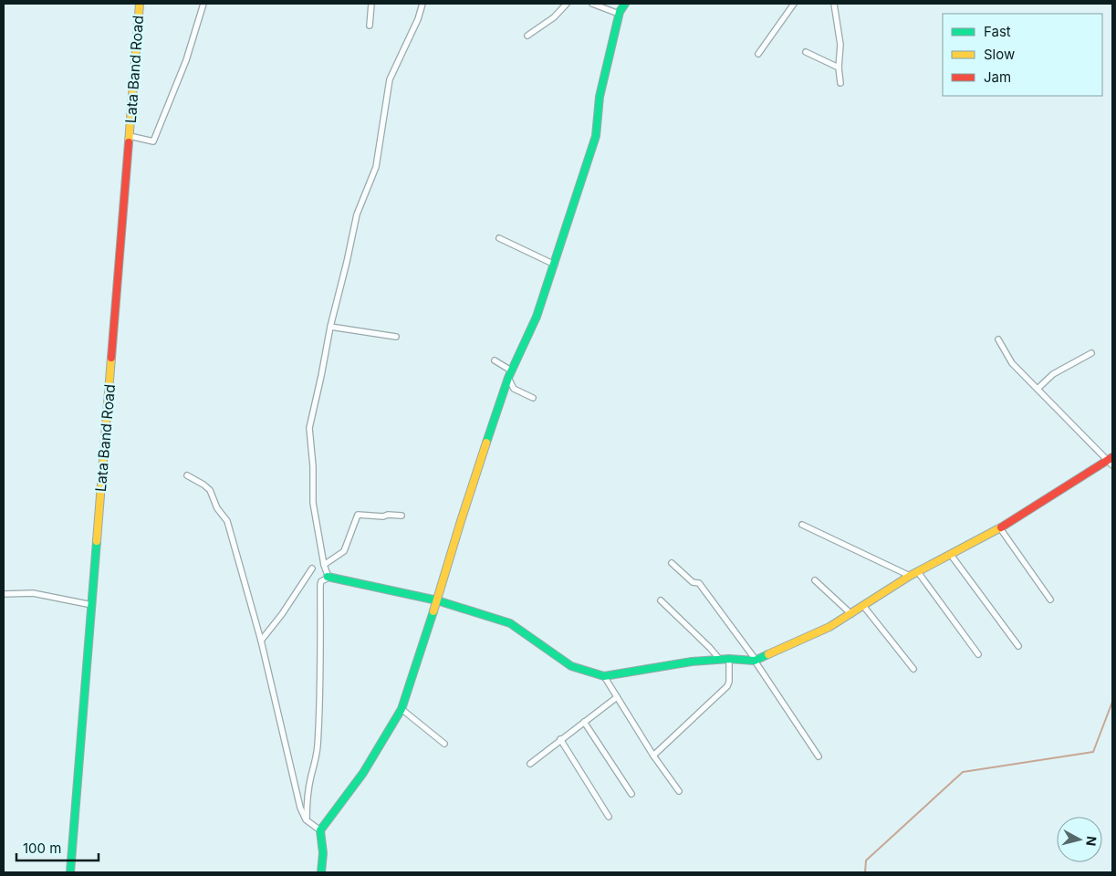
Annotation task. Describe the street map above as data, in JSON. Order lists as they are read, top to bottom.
{
  "streets": {
    "street": ["Lata Band Road"]
  },
  "legend": ["Fast", "Slow", "Jam"],
  "scale_bar": "100 m",
  "north": "right"
}
